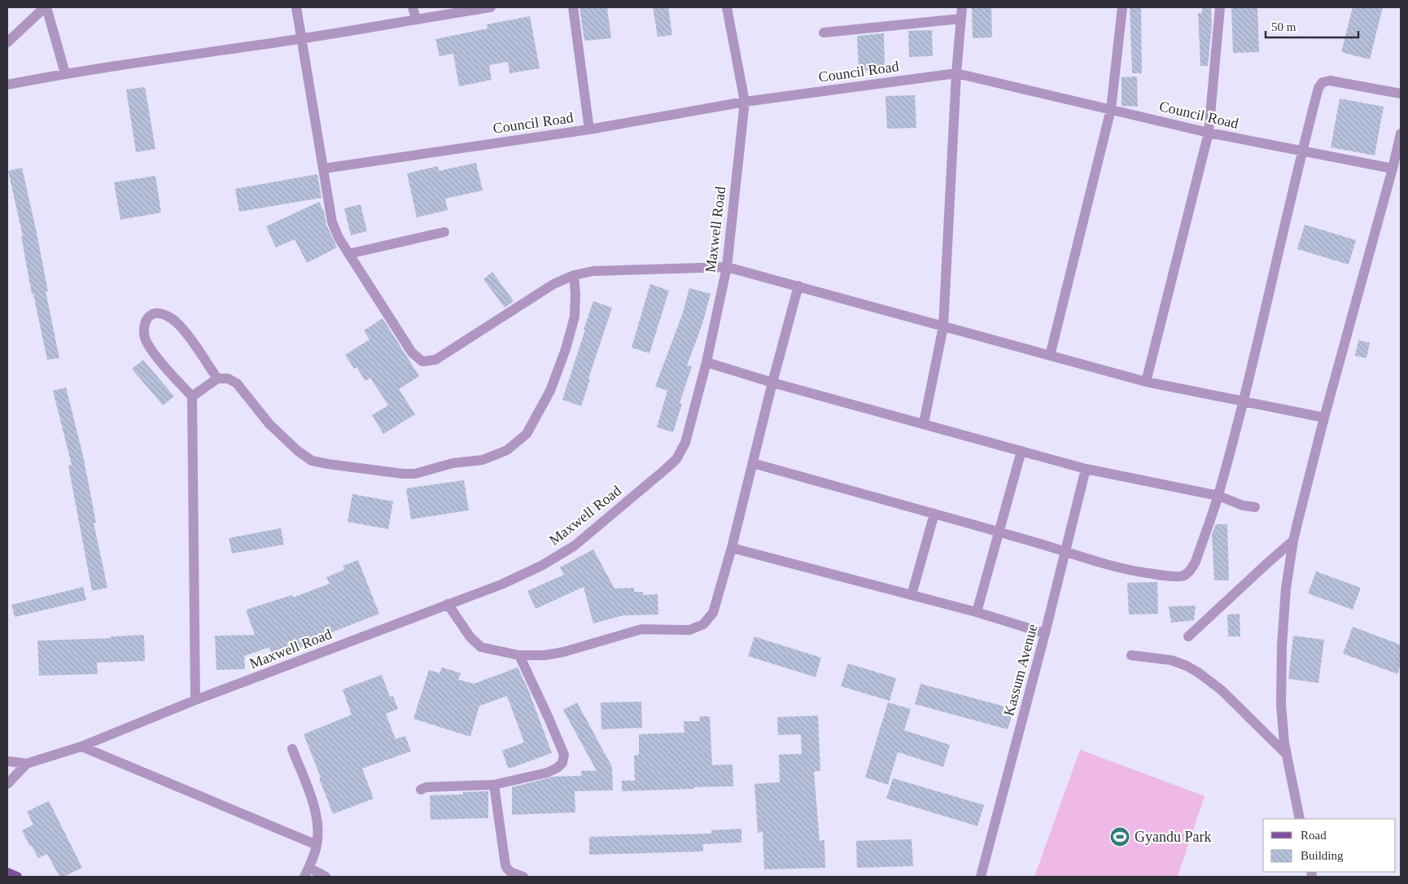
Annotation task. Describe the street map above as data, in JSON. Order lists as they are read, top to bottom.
{
  "streets": {
    "street": ["Council Road", "Maxwell Road", "Kassum Avenue"]
  },
  "crossings": [
    ["Council Road", "Maxwell Road"]
  ],
  "places": {
    "sports": ["Gyandu Park"]
  },
  "legend": ["Road", "Building"],
  "scale_bar": "50 m"
}
